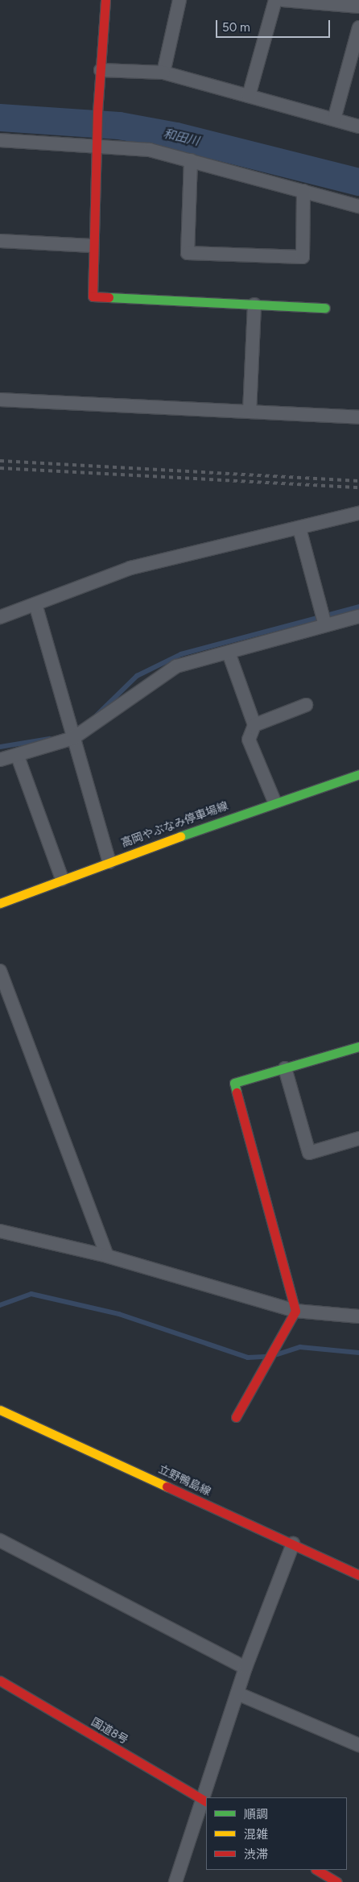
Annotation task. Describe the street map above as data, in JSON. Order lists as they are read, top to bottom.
{
  "streets": {
    "main road": ["高岡やぶなみ停車場線", "立野鴨島線", "国道8号"]
  },
  "water": ["和田川"],
  "legend": ["順調", "混雑", "渋滞"],
  "scale_bar": "50 m"
}
